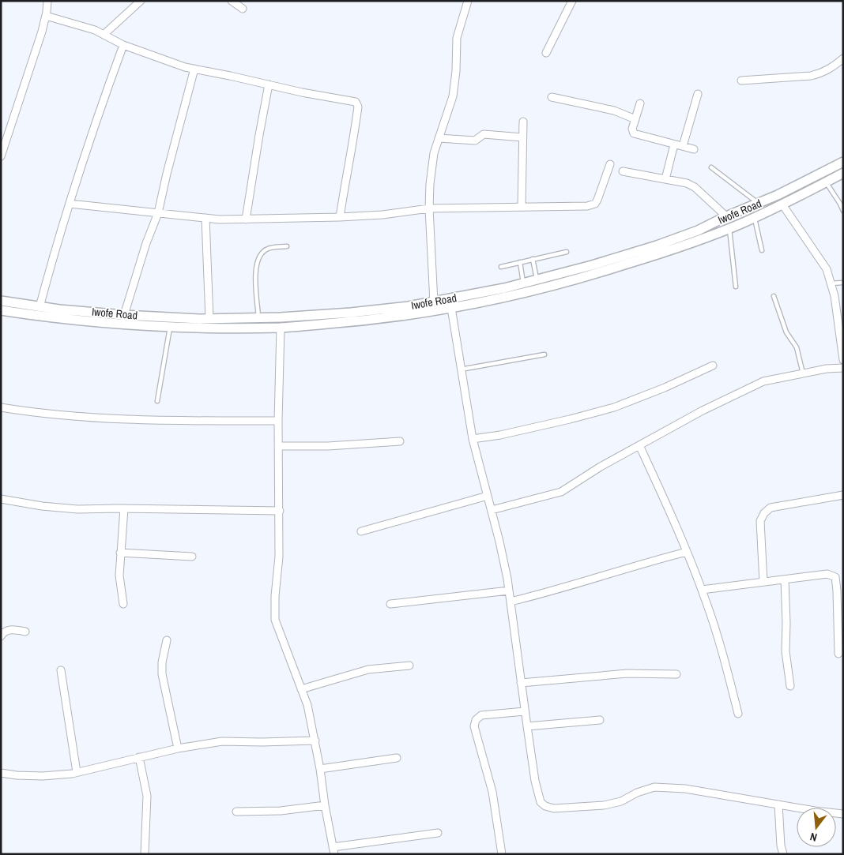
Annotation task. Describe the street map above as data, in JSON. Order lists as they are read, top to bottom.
{
  "streets": {
    "street": ["Iwofe Road"]
  },
  "north": "bottom"
}
